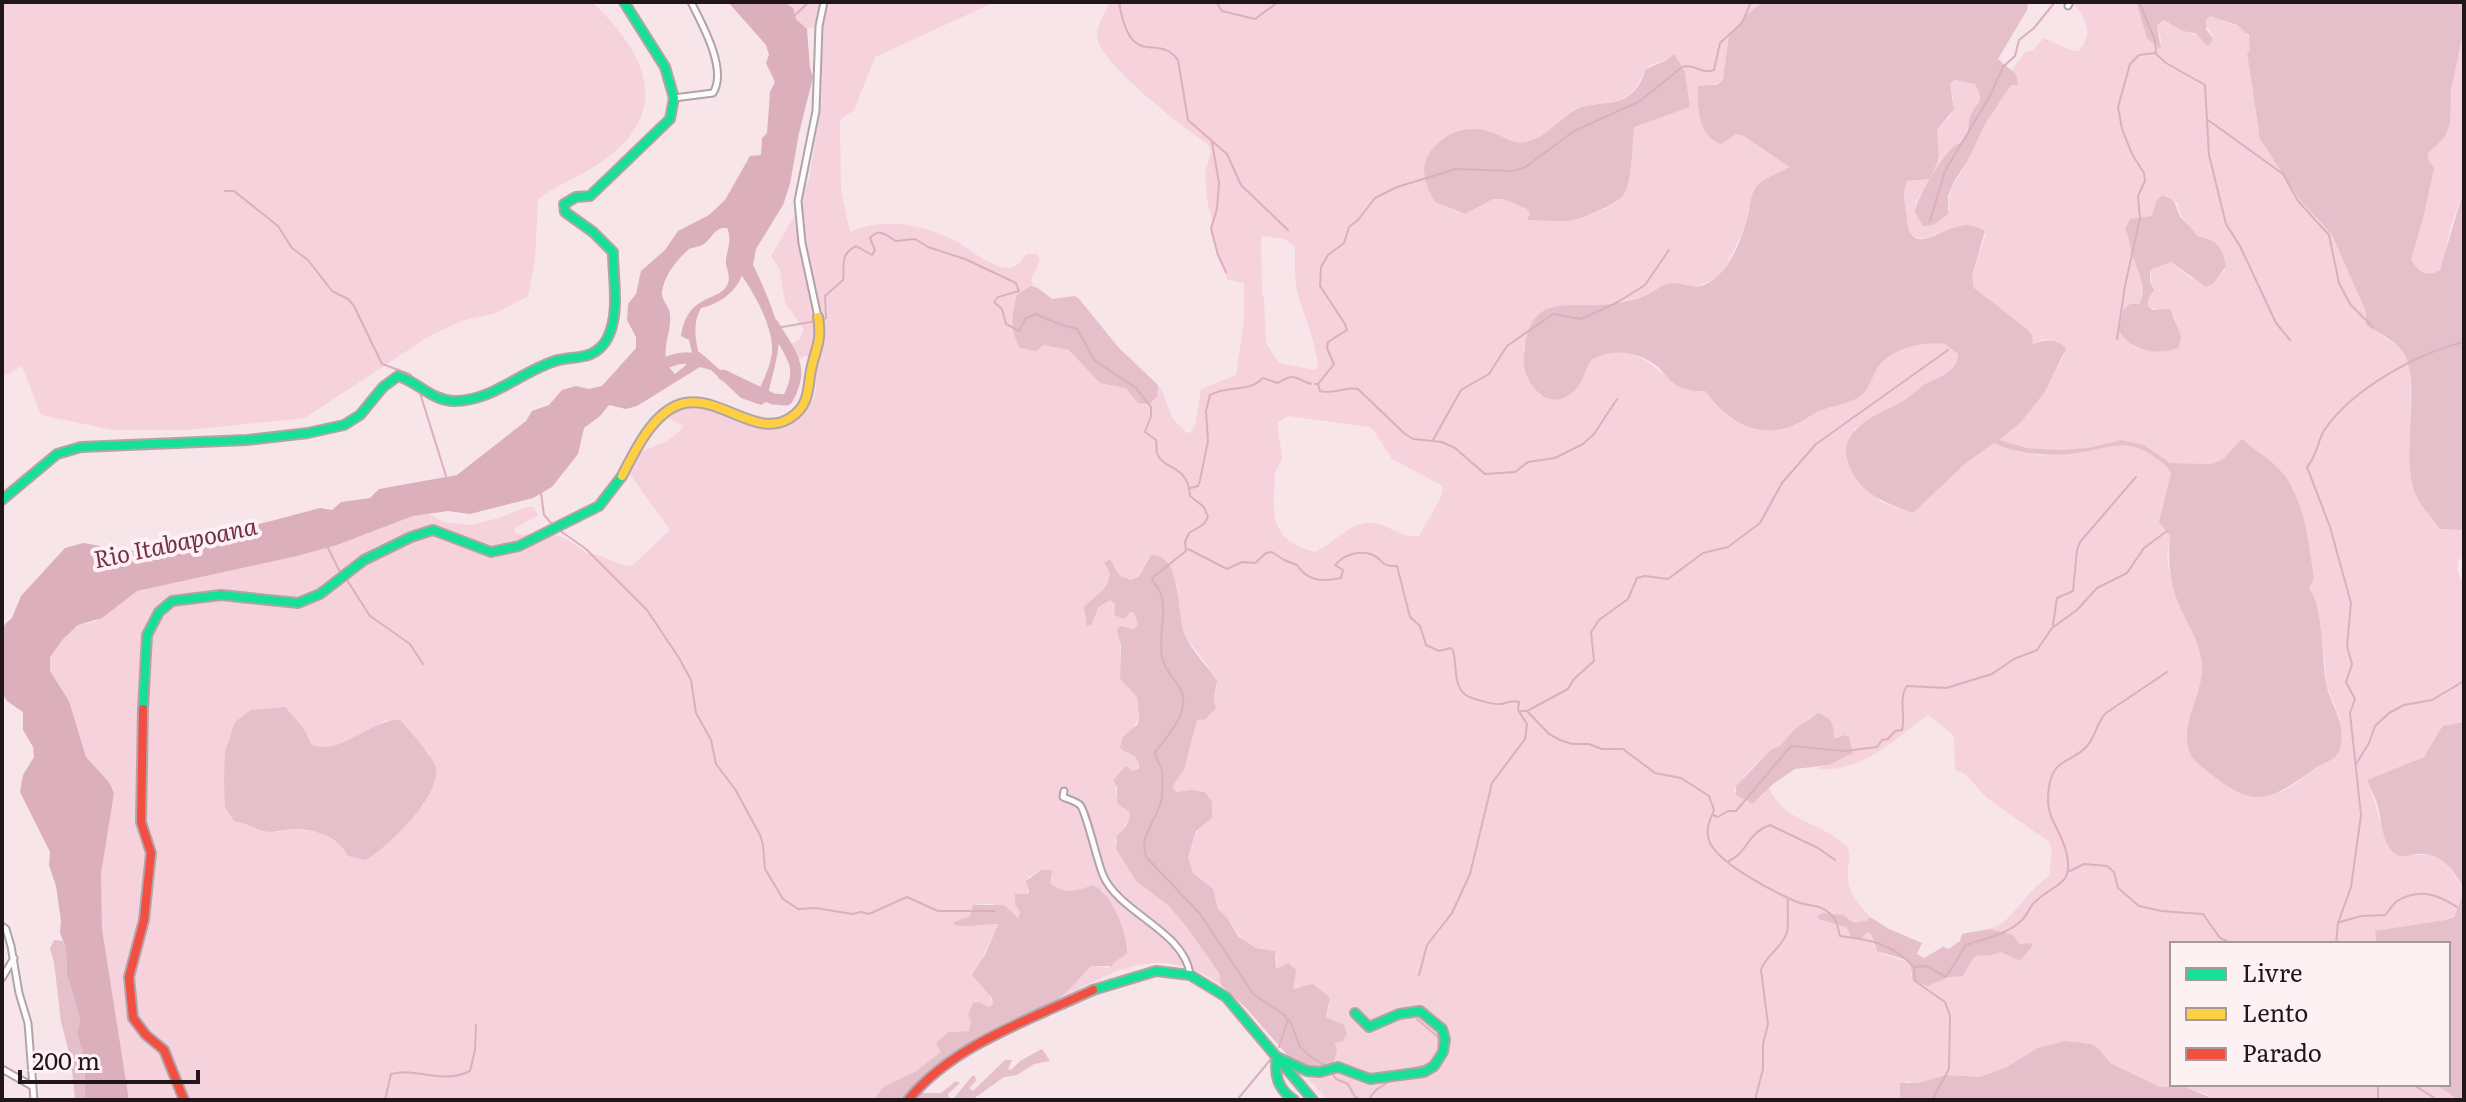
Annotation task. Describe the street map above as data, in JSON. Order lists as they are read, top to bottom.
{
  "water": ["Rio Itabapoana"],
  "legend": ["Livre", "Lento", "Parado"],
  "scale_bar": "200 m"
}
